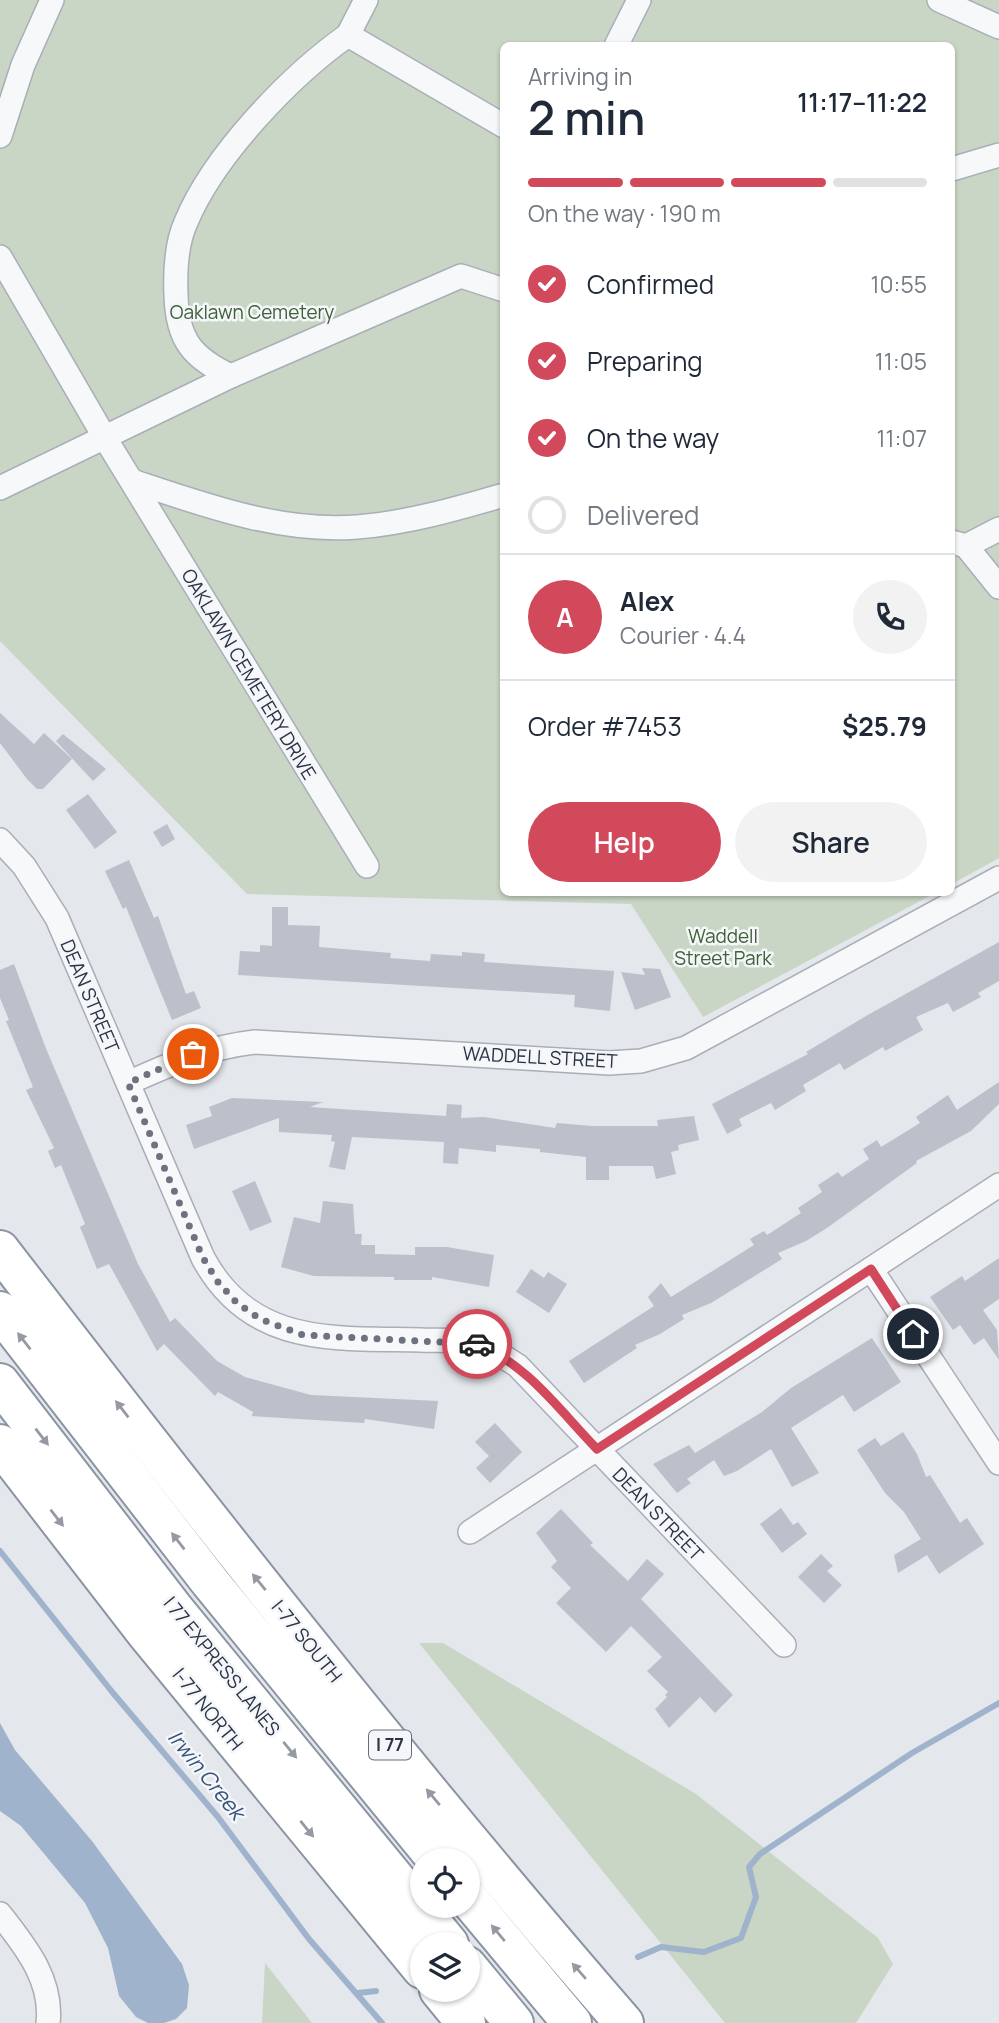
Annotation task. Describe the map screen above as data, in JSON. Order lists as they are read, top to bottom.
{
  "streets": {
    "highway": [
      "I-77 SOUTH",
      "I 77 EXPRESS LANES",
      "I-77 NORTH",
      "I 77"
    ],
    "street": ["OAKLAWN CEMETERY DRIVE", "DEAN STREET", "WADDELL STREET"]
  },
  "crossings": [
    ["DEAN STREET", "WADDELL STREET"]
  ],
  "water": ["Irwin Creek"],
  "parks": ["Oaklawn Cemetery", "Waddell Street Park"],
  "page": {
    "heading": ["2 min", "Arriving in", "11:17–11:22"],
    "panel": [
      "Alex",
      "Courier · 4.4",
      "Order #7453",
      "$25.79"
    ],
    "bar": "On the way · 190 m",
    "list": [
      ["Confirmed", "10:55"],
      ["Preparing", "11:05"],
      ["On the way", "11:07"],
      "Delivered"
    ],
    "round": "A",
    "buttons": ["Help", "Share"]
  }
}
